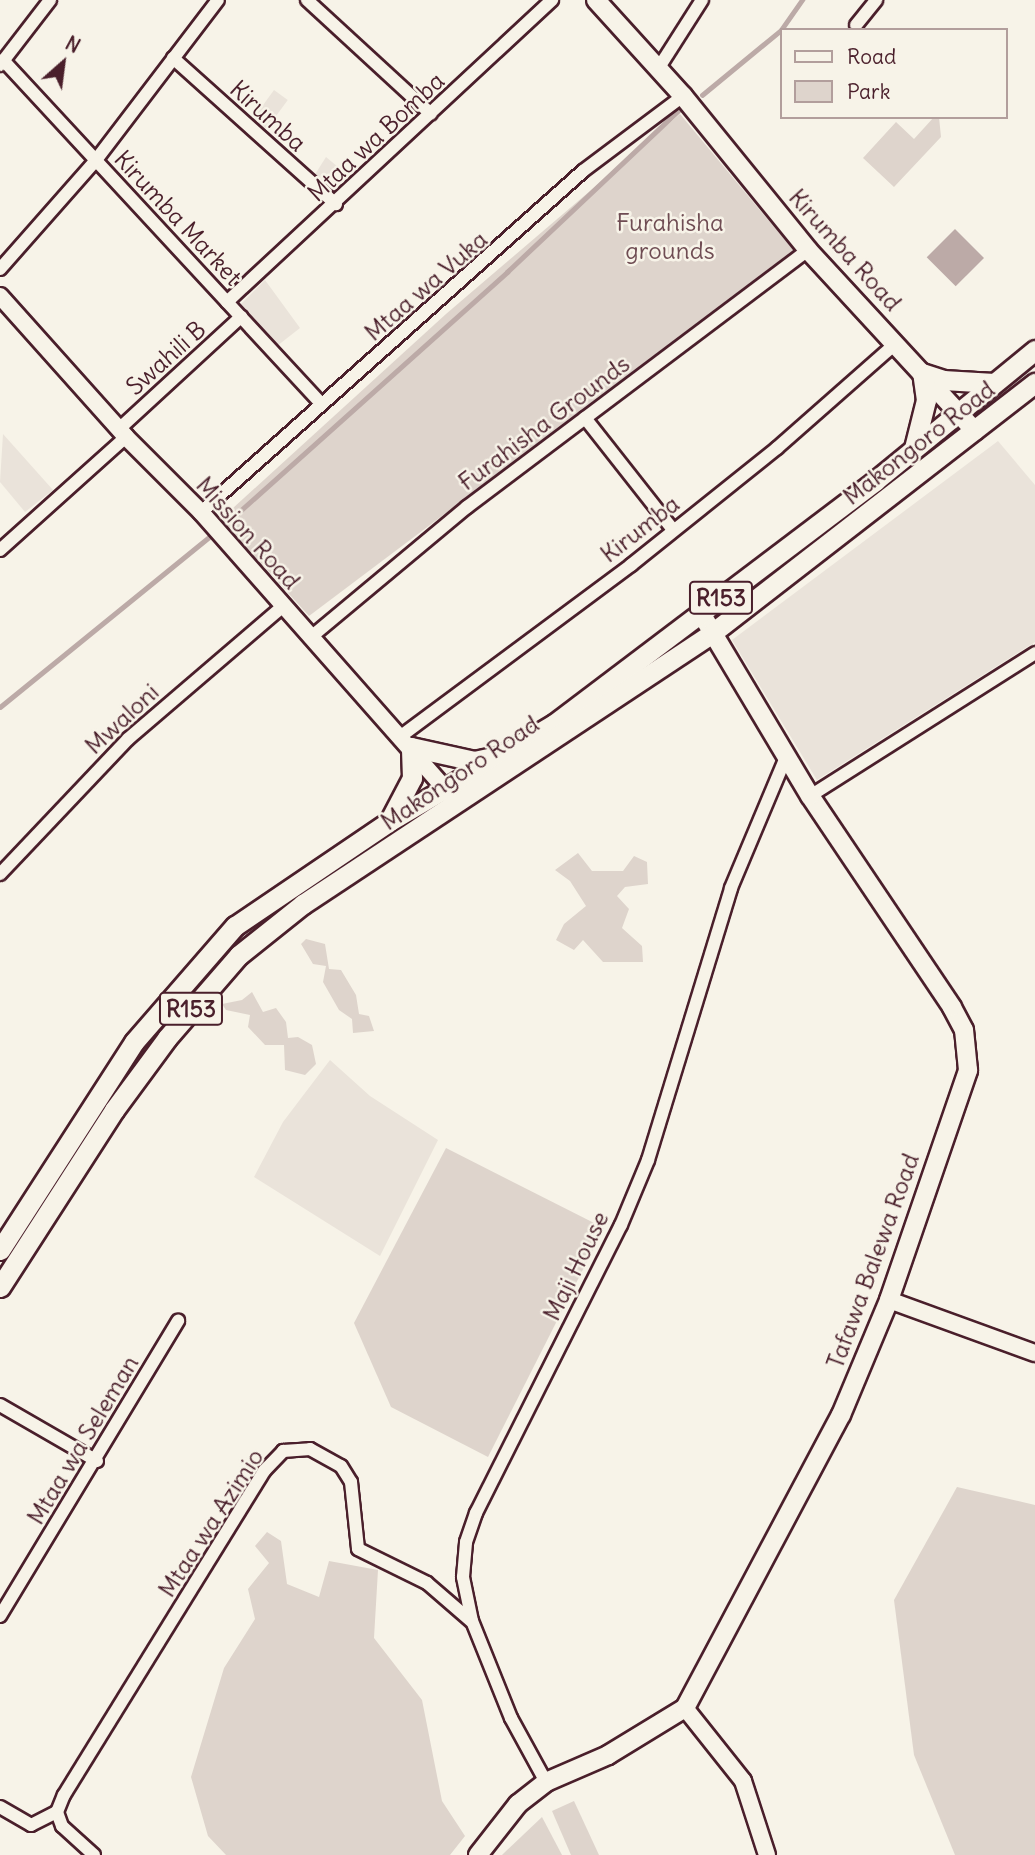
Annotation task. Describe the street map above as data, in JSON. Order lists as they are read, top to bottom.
{
  "streets": {
    "main road": [
      "Kirumba Road",
      "Makongoro Road",
      "R153",
      "Tafawa Balewa Road"
    ],
    "street": [
      "Kirumba",
      "Mtaa wa Bomba",
      "Kirumba Market",
      "Mtaa wa Vuka",
      "Swahili B",
      "Furahisha Grounds",
      "Mission Road",
      "Mwaloni",
      "Maji House",
      "Mtaa wa Seleman",
      "Mtaa wa Azimio"
    ]
  },
  "crossings": [
    ["Kirumba", "Mtaa wa Bomba"],
    ["Kirumba", "Kirumba Road"],
    ["Kirumba", "Mission Road"],
    ["Mtaa wa Bomba", "Kirumba Market"],
    ["Kirumba Market", "Mtaa wa Vuka"],
    ["Kirumba Market", "Swahili B"],
    ["Kirumba Road", "Mtaa wa Vuka"],
    ["Kirumba Road", "Furahisha Grounds"],
    ["Kirumba Road", "Makongoro Road"],
    ["Mtaa wa Vuka", "Mission Road"],
    ["Swahili B", "Mission Road"],
    ["Furahisha Grounds", "Mission Road"],
    ["Makongoro Road", "Mission Road"],
    ["Makongoro Road", "Tafawa Balewa Road"],
    ["Mission Road", "Mwaloni"],
    ["Tafawa Balewa Road", "Maji House"],
    ["Maji House", "Mtaa wa Azimio"]
  ],
  "parks": ["Furahisha grounds"],
  "legend": ["Road", "Park"],
  "north": "top right"
}
